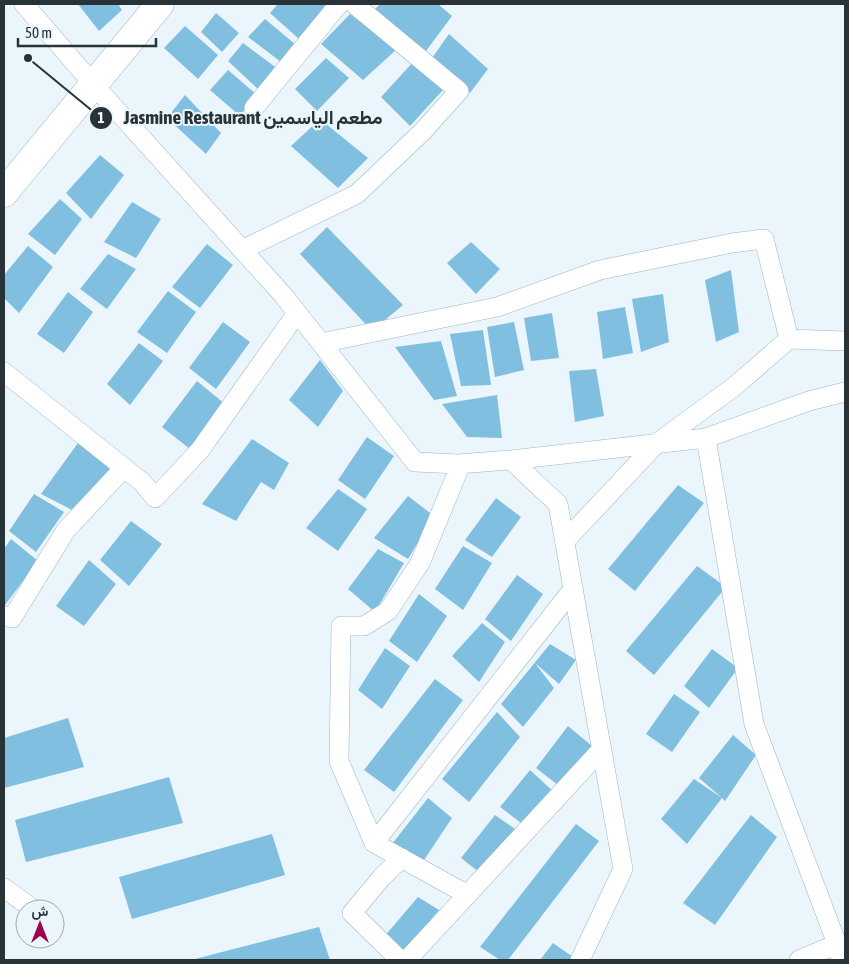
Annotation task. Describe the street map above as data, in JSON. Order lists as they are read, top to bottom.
{
  "places": ["Jasmine Restaurant مطعم الياسمين"],
  "scale_bar": "50 m",
  "north": "top"
}
